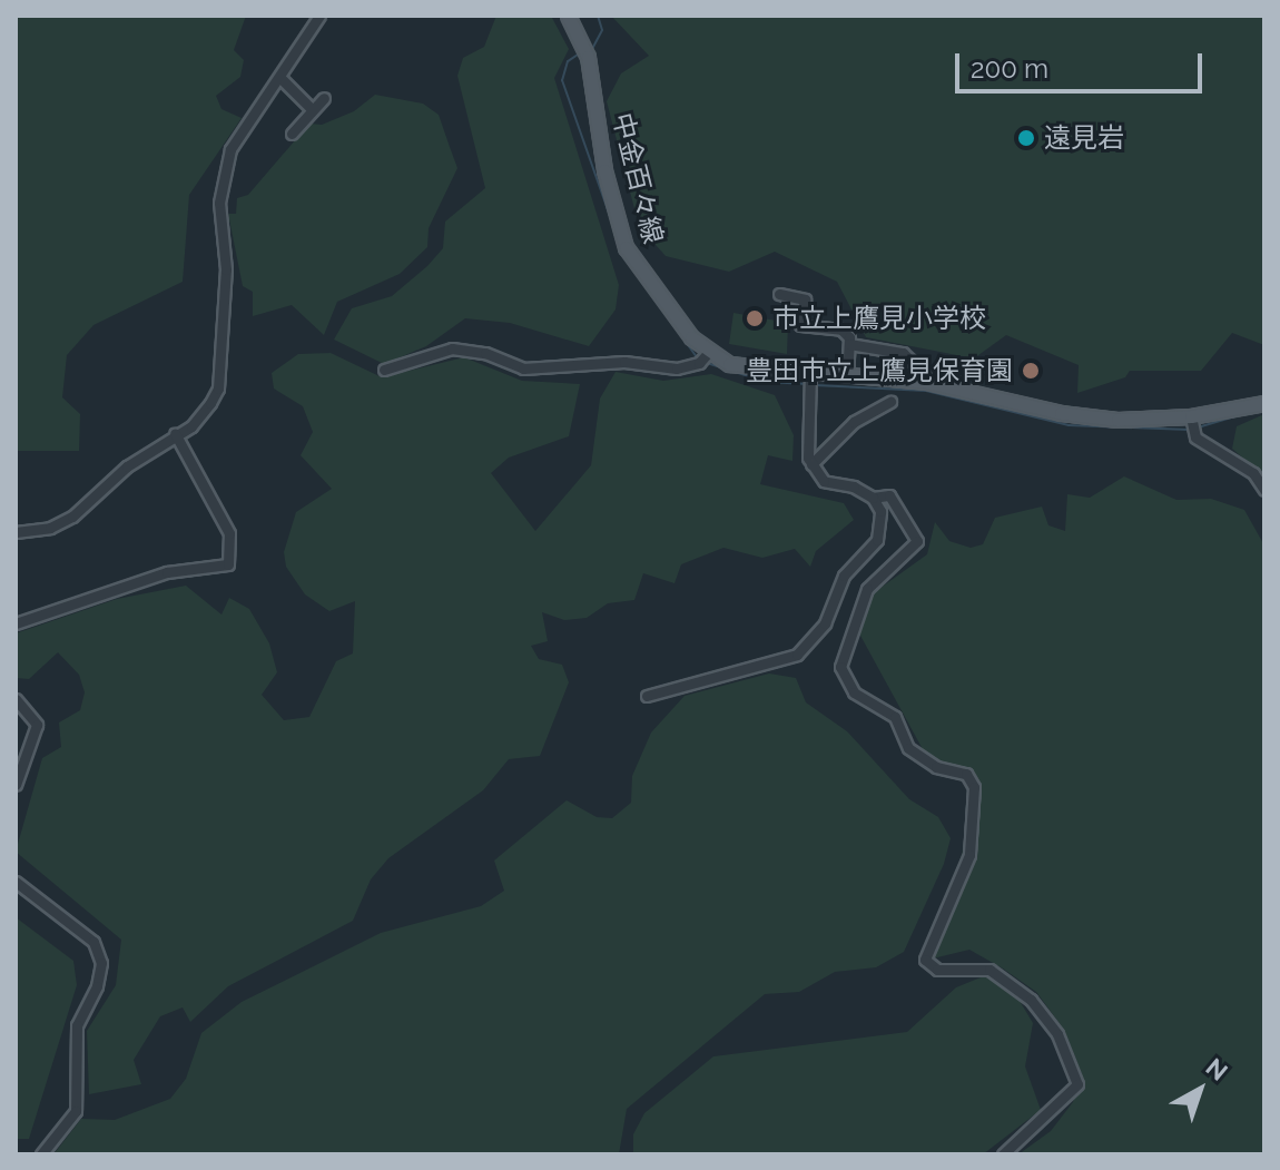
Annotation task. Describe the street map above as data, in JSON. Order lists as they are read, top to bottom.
{
  "streets": {
    "main road": ["中金百々線"]
  },
  "places": ["遠見岩", "市立上鷹見小学校", "豊田市立上鷹見保育園"],
  "scale_bar": "200 m",
  "north": "top right"
}
